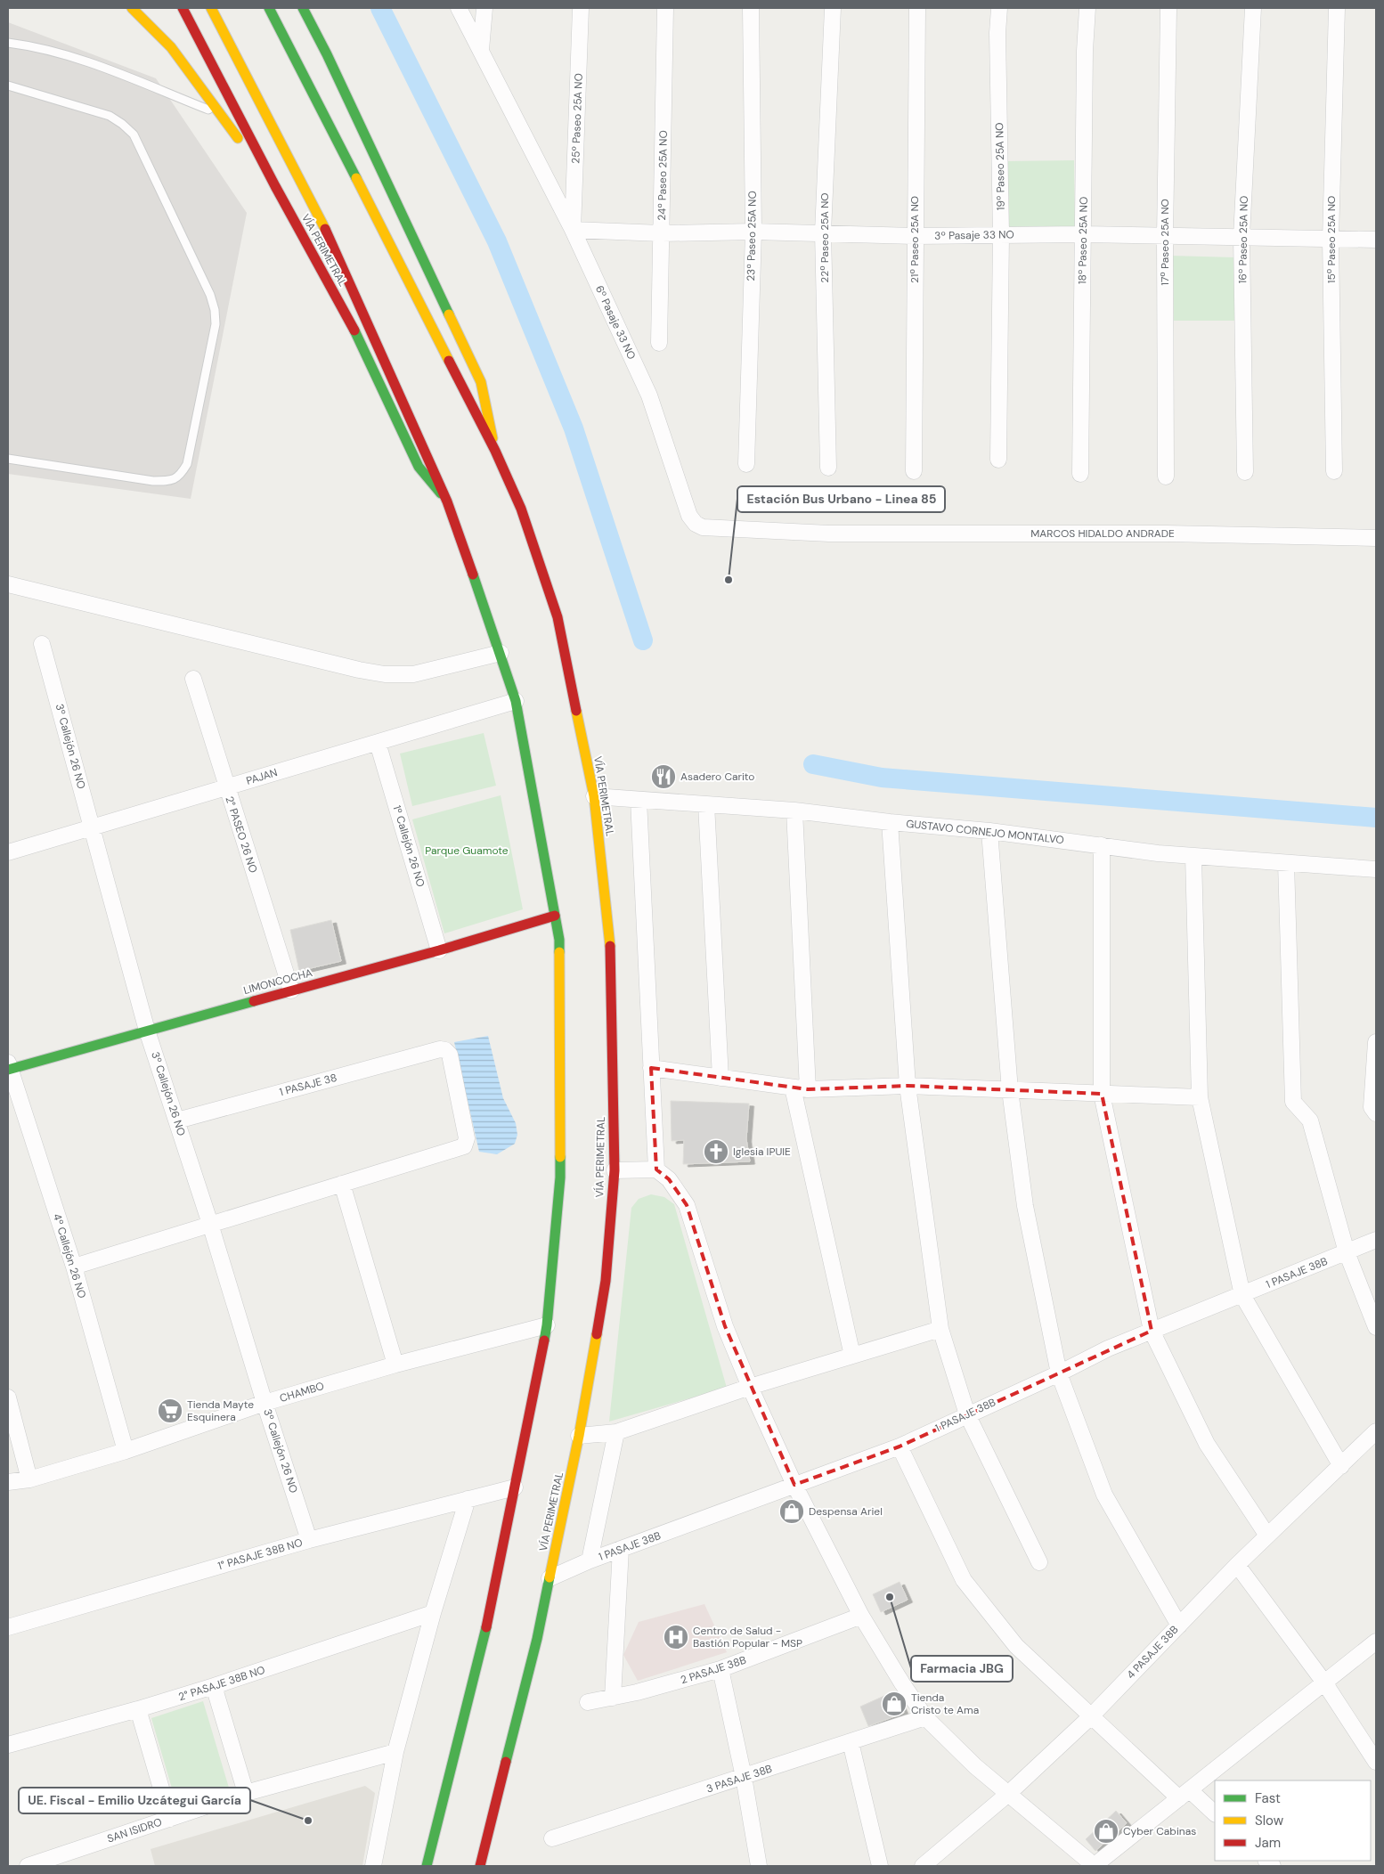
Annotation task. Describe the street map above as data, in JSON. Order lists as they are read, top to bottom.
{
  "streets": {
    "main road": ["VÍA PERIMETRAL", "LIMONCOCHA"],
    "street": [
      "25º Paseo 25A NO",
      "19º Paseo 25A NO",
      "24º Paseo 25A NO",
      "3º Pasaje 33 NO",
      "23º Paseo 25A NO",
      "22º Paseo 25A NO",
      "21º Paseo 25A NO",
      "16º Paseo 25A NO",
      "15º Paseo 25A NO",
      "18º Paseo 25A NO",
      "17º Paseo 25A NO",
      "6º Pasaje 33 NO",
      "MARCOS HIDALDO ANDRADE",
      "3º Callejón 26 NO",
      "PAJAN",
      "GUSTAVO CORNEJO MONTALVO",
      "2° PASEO 26 NO",
      "1º Callejón 26 NO",
      "1 PASAJE 38",
      "4º Callejón 26 NO",
      "1 PASAJE 38B",
      "CHAMBO",
      "1° PASAJE 38B NO",
      "4 PASAJE 38B",
      "2 PASAJE 38B",
      "2° PASAJE 38B NO",
      "3 PASAJE 38B",
      "SAN ISIDRO"
    ]
  },
  "crossings": [
    ["25º Paseo 25A NO", "3º Pasaje 33 NO"],
    ["25º Paseo 25A NO", "6º Pasaje 33 NO"],
    ["19º Paseo 25A NO", "3º Pasaje 33 NO"],
    ["24º Paseo 25A NO", "3º Pasaje 33 NO"],
    ["3º Pasaje 33 NO", "23º Paseo 25A NO"],
    ["3º Pasaje 33 NO", "22º Paseo 25A NO"],
    ["3º Pasaje 33 NO", "21º Paseo 25A NO"],
    ["3º Pasaje 33 NO", "16º Paseo 25A NO"],
    ["3º Pasaje 33 NO", "15º Paseo 25A NO"],
    ["3º Pasaje 33 NO", "18º Paseo 25A NO"],
    ["3º Pasaje 33 NO", "17º Paseo 25A NO"],
    ["3º Pasaje 33 NO", "6º Pasaje 33 NO"],
    ["VÍA PERIMETRAL", "PAJAN"],
    ["VÍA PERIMETRAL", "GUSTAVO CORNEJO MONTALVO"],
    ["VÍA PERIMETRAL", "LIMONCOCHA"],
    ["VÍA PERIMETRAL", "1 PASAJE 38B"],
    ["VÍA PERIMETRAL", "CHAMBO"],
    ["VÍA PERIMETRAL", "1° PASAJE 38B NO"],
    ["6º Pasaje 33 NO", "MARCOS HIDALDO ANDRADE"],
    ["3º Callejón 26 NO", "PAJAN"],
    ["3º Callejón 26 NO", "LIMONCOCHA"],
    ["3º Callejón 26 NO", "1 PASAJE 38"],
    ["3º Callejón 26 NO", "CHAMBO"],
    ["3º Callejón 26 NO", "1° PASAJE 38B NO"],
    ["PAJAN", "2° PASEO 26 NO"],
    ["PAJAN", "1º Callejón 26 NO"],
    ["2° PASEO 26 NO", "LIMONCOCHA"],
    ["1º Callejón 26 NO", "LIMONCOCHA"],
    ["LIMONCOCHA", "4º Callejón 26 NO"],
    ["4º Callejón 26 NO", "CHAMBO"]
  ],
  "parks": ["Parque Guamote"],
  "places": {
    "other": ["Estación Bus Urbano - Linea 85", "Farmacia JBG", "UE. Fiscal - Emilio Uzcátegui García"],
    "restaurant": ["Asadero Carito"],
    "church": ["Iglesia IPUIE"],
    "supermarket": ["Tienda Mayte Esquinera"],
    "shop": ["Despensa Ariel", "Tienda Cristo te Ama", "Cyber Cabinas"],
    "hospital": ["Centro de Salud - Bastión Popular - MSP"]
  },
  "legend": ["Fast", "Slow", "Jam"]
}
